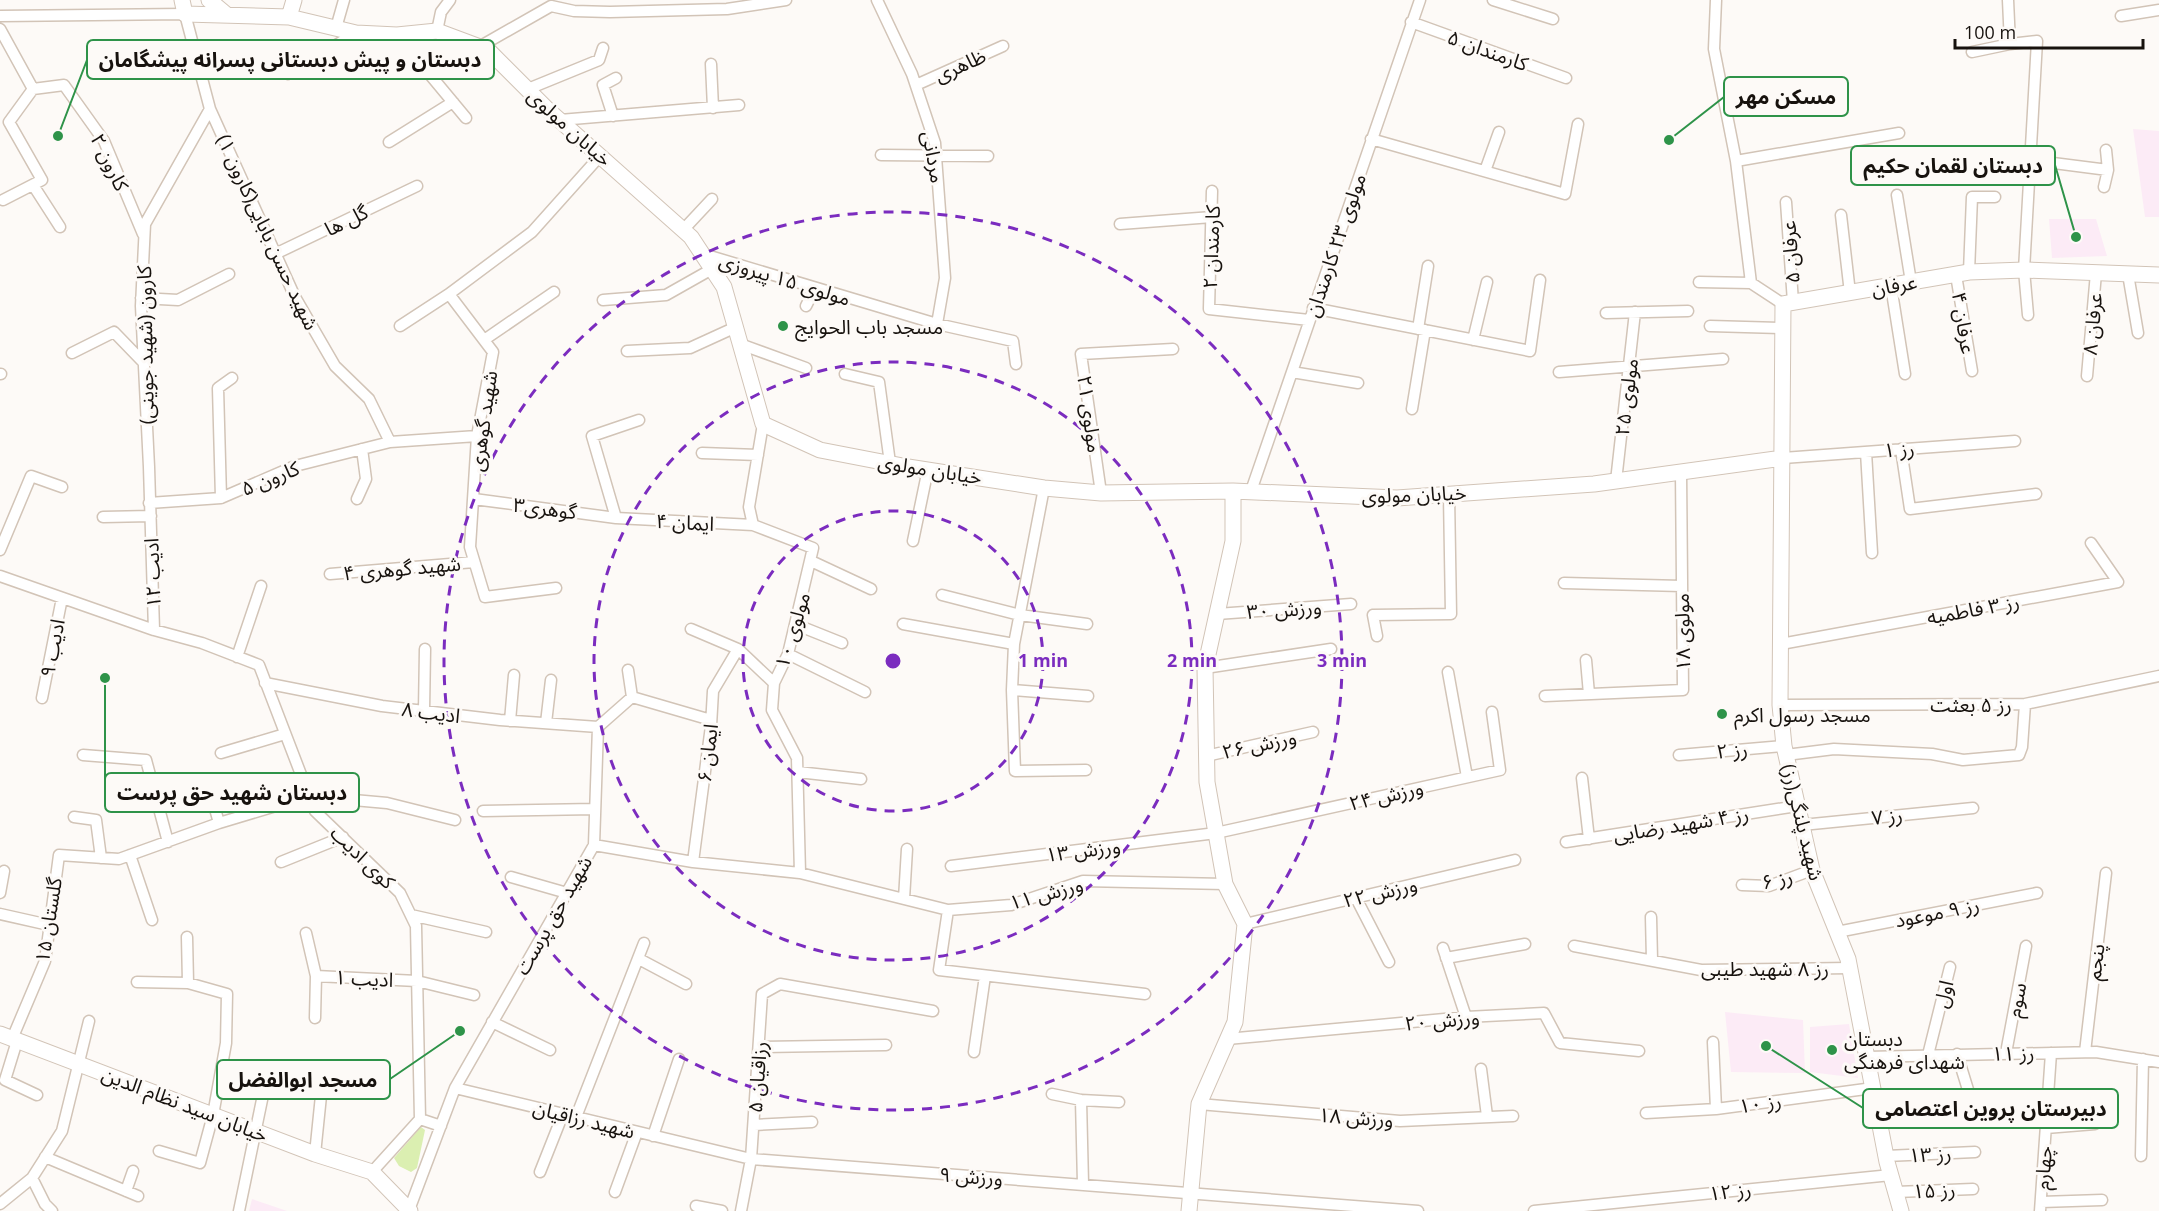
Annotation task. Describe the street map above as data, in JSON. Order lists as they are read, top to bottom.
{
  "streets": {
    "street": [
      "کارمندان ۵",
      "ظاهری",
      "خیابان مولوی",
      "مردانی",
      "کارون ۲",
      "گل ها",
      "شهید حسن بابایی(کارون ۱)",
      "مولوی ۲۳ کارمندان",
      "کارمندان ۲",
      "عرفان ۵",
      "مولوی ۱۵ پیروزی",
      "عرفان",
      "عرفان ۴",
      "عرفان ۸",
      "کارون (شهید جوینی)",
      "مولوی ۲۵",
      "مولوی ۲۱",
      "شهید گوهری",
      "رز ۱",
      "کارون ۵",
      "گوهری۳",
      "ایمان ۴",
      "شهید گوهری ۴",
      "ادیب ۱۲",
      "ورزش ۳۰",
      "رز ۳ فاطمیه",
      "مولوی ۱۰",
      "مولوی ۱۸",
      "ادیب ۹",
      "رز ۵ بعثت",
      "ادیب ۸",
      "ورزش ۲۶",
      "رز ۲",
      "ایمان ۶",
      "ورزش ۲۴",
      "رز ۷",
      "شهید پلنگی(رز)",
      "رز ۴ شهید رضایی",
      "ورزش ۱۳",
      "کوی ادیب",
      "رز ۶",
      "ورزش ۲۲",
      "ورزش ۱۱",
      "رز ۹ موعود",
      "شهید حق پرست",
      "گلستان ۱۵",
      "پنجم",
      "رز ۸ شهید طیبی",
      "ادیب ۱",
      "اول",
      "سوم",
      "ورزش ۲۰",
      "رز ۱۱",
      "رزاقیان ۵",
      "رز ۱۰",
      "خیابان سید نظام الدین",
      "ورزش ۱۸",
      "شهید رزاقیان",
      "رز ۱۳",
      "چهارم",
      "ورزش ۹",
      "رز ۱۵",
      "رز ۱۲"
    ]
  },
  "crossings": [
    ["کارمندان ۵", "مولوی ۲۳ کارمندان"],
    ["ظاهری", "مردانی"],
    ["خیابان مولوی", "مولوی ۲۳ کارمندان"],
    ["خیابان مولوی", "مولوی ۱۵ پیروزی"],
    ["خیابان مولوی", "مولوی ۲۵"],
    ["خیابان مولوی", "مولوی ۲۱"],
    ["خیابان مولوی", "رز ۱"],
    ["خیابان مولوی", "مولوی ۱۸"],
    ["خیابان مولوی", "شهید پلنگی(رز)"],
    ["مردانی", "مولوی ۱۵ پیروزی"],
    ["کارون ۲", "کارون (شهید جوینی)"],
    ["گل ها", "شهید حسن بابایی(کارون ۱)"],
    ["شهید حسن بابایی(کارون ۱)", "کارون (شهید جوینی)"],
    ["شهید حسن بابایی(کارون ۱)", "کارون ۵"],
    ["مولوی ۲۳ کارمندان", "کارمندان ۲"],
    ["عرفان ۵", "عرفان"],
    ["عرفان", "عرفان ۴"],
    ["عرفان", "عرفان ۸"],
    ["کارون (شهید جوینی)", "کارون ۵"],
    ["کارون (شهید جوینی)", "ادیب ۱۲"],
    ["شهید گوهری", "کارون ۵"],
    ["شهید گوهری", "گوهری۳"],
    ["شهید گوهری", "شهید گوهری ۴"],
    ["رز ۱", "شهید پلنگی(رز)"],
    ["گوهری۳", "ایمان ۴"],
    ["ادیب ۱۲", "کوی ادیب"],
    ["رز ۳ فاطمیه", "شهید پلنگی(رز)"],
    ["مولوی ۱۰", "ورزش ۱۱"],
    ["ادیب ۹", "کوی ادیب"],
    ["رز ۵ بعثت", "رز ۲"],
    ["رز ۵ بعثت", "شهید پلنگی(رز)"],
    ["ادیب ۸", "کوی ادیب"],
    ["ادیب ۸", "شهید حق پرست"],
    ["رز ۲", "شهید پلنگی(رز)"],
    ["ایمان ۶", "ورزش ۱۱"],
    ["ورزش ۲۴", "ورزش ۱۳"],
    ["رز ۷", "شهید پلنگی(رز)"],
    ["شهید پلنگی(رز)", "رز ۴ شهید رضایی"],
    ["شهید پلنگی(رز)", "رز ۶"],
    ["شهید پلنگی(رز)", "رز ۹ موعود"],
    ["شهید پلنگی(رز)", "رز ۸ شهید طیبی"],
    ["شهید پلنگی(رز)", "رز ۱۱"],
    ["شهید پلنگی(رز)", "رز ۱۰"],
    ["شهید پلنگی(رز)", "رز ۱۳"],
    ["شهید پلنگی(رز)", "رز ۱۵"],
    ["شهید پلنگی(رز)", "رز ۱۲"],
    ["کوی ادیب", "گلستان ۱۵"],
    ["کوی ادیب", "ادیب ۱"],
    ["ورزش ۱۱", "شهید حق پرست"],
    ["شهید حق پرست", "شهید رزاقیان"],
    ["گلستان ۱۵", "خیابان سید نظام الدین"],
    ["پنجم", "رز ۱۱"],
    ["اول", "رز ۱۱"],
    ["سوم", "رز ۱۱"],
    ["رز ۱۱", "چهارم"],
    ["رزاقیان ۵", "شهید رزاقیان"],
    ["رزاقیان ۵", "ورزش ۹"],
    ["شهید رزاقیان", "ورزش ۹"]
  ],
  "places": [
    "دبستان و پیش دبستانی پسرانه پیشگامان",
    "مسکن مهر",
    "دبستان لقمان حکیم",
    "مسجد باب الحوایج",
    "دبستان شهید حق پرست",
    "مسجد رسول اکرم",
    "مسجد ابوالفضل",
    "دبیرستان پروین اعتصامی",
    "دبستان شهدای فرهنگی"
  ],
  "scale_bar": "100 m",
  "rings": ["1 min", "2 min", "3 min"]
}
